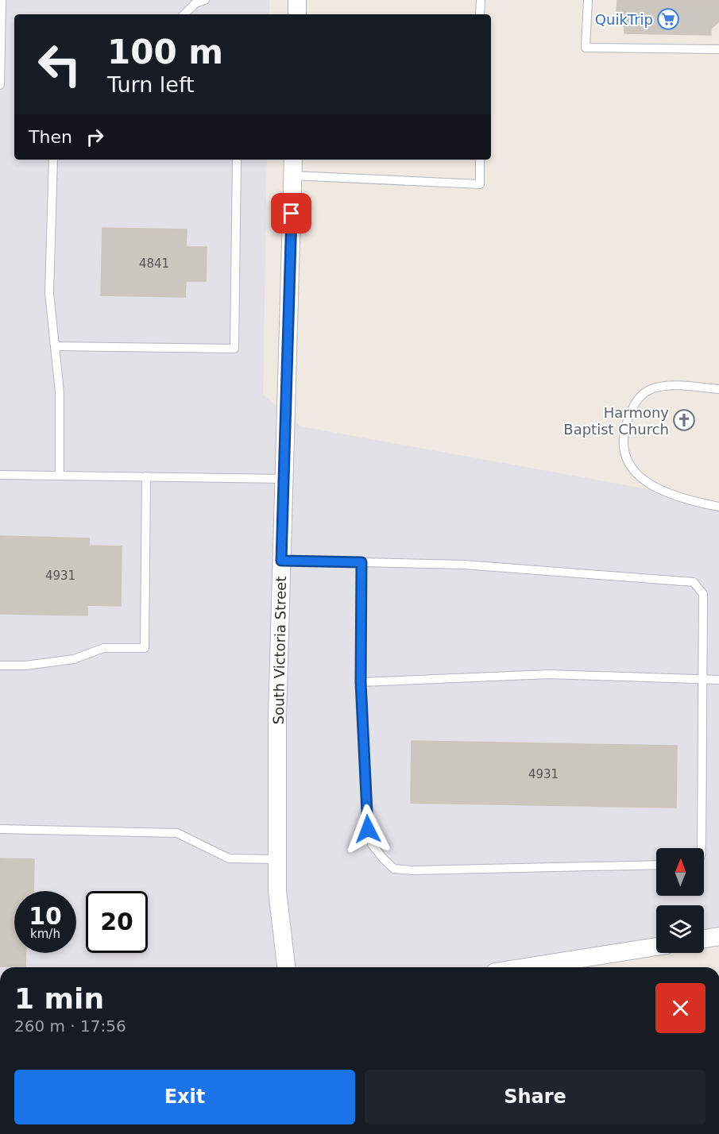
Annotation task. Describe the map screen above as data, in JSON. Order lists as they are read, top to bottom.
{
  "streets": {
    "street": ["South Victoria Street"]
  },
  "places": {
    "supermarket": ["QuikTrip"],
    "church": ["Harmony Baptist Church"]
  },
  "house_numbers": ["4841", "4931", "4931"],
  "north": "top",
  "page": {
    "turn": ["100 m", "Turn left"],
    "then": "Then",
    "speed": "10 km/h",
    "limit": "20",
    "heading": ["1 min", "260 m · 17:56"],
    "buttons": ["Exit", "Share"]
  }
}
